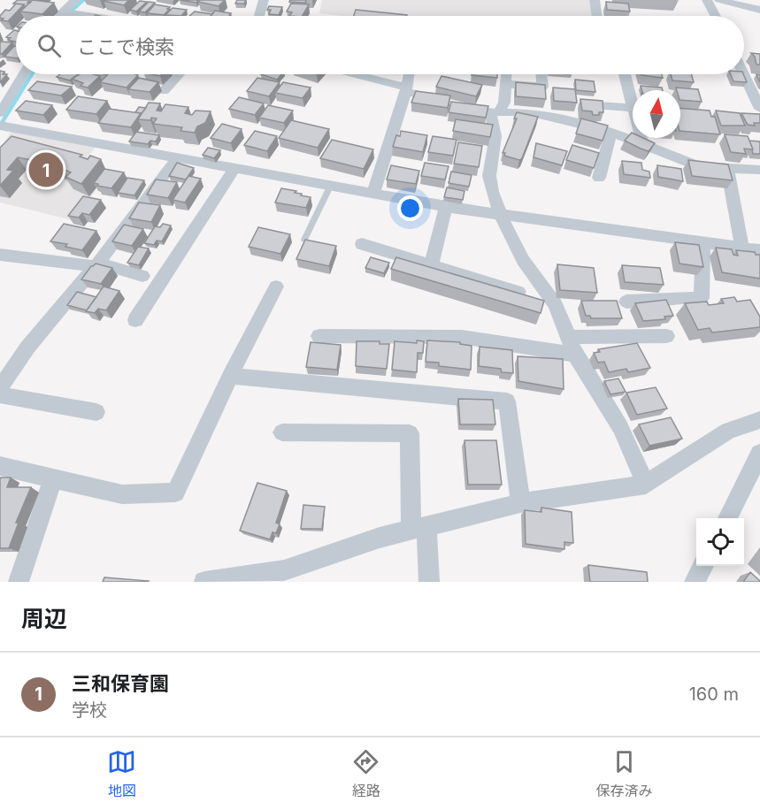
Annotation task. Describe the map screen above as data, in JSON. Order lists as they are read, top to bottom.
{
  "north": "top",
  "page": {
    "search": "ここで検索",
    "pins": "1",
    "heading": "周辺",
    "list": [
      {
        "mark": "1",
        "name": "三和保育園",
        "note": "学校",
        "value": "160 m"
      }
    ],
    "nav": ["地図", "経路", "保存済み"]
  }
}
